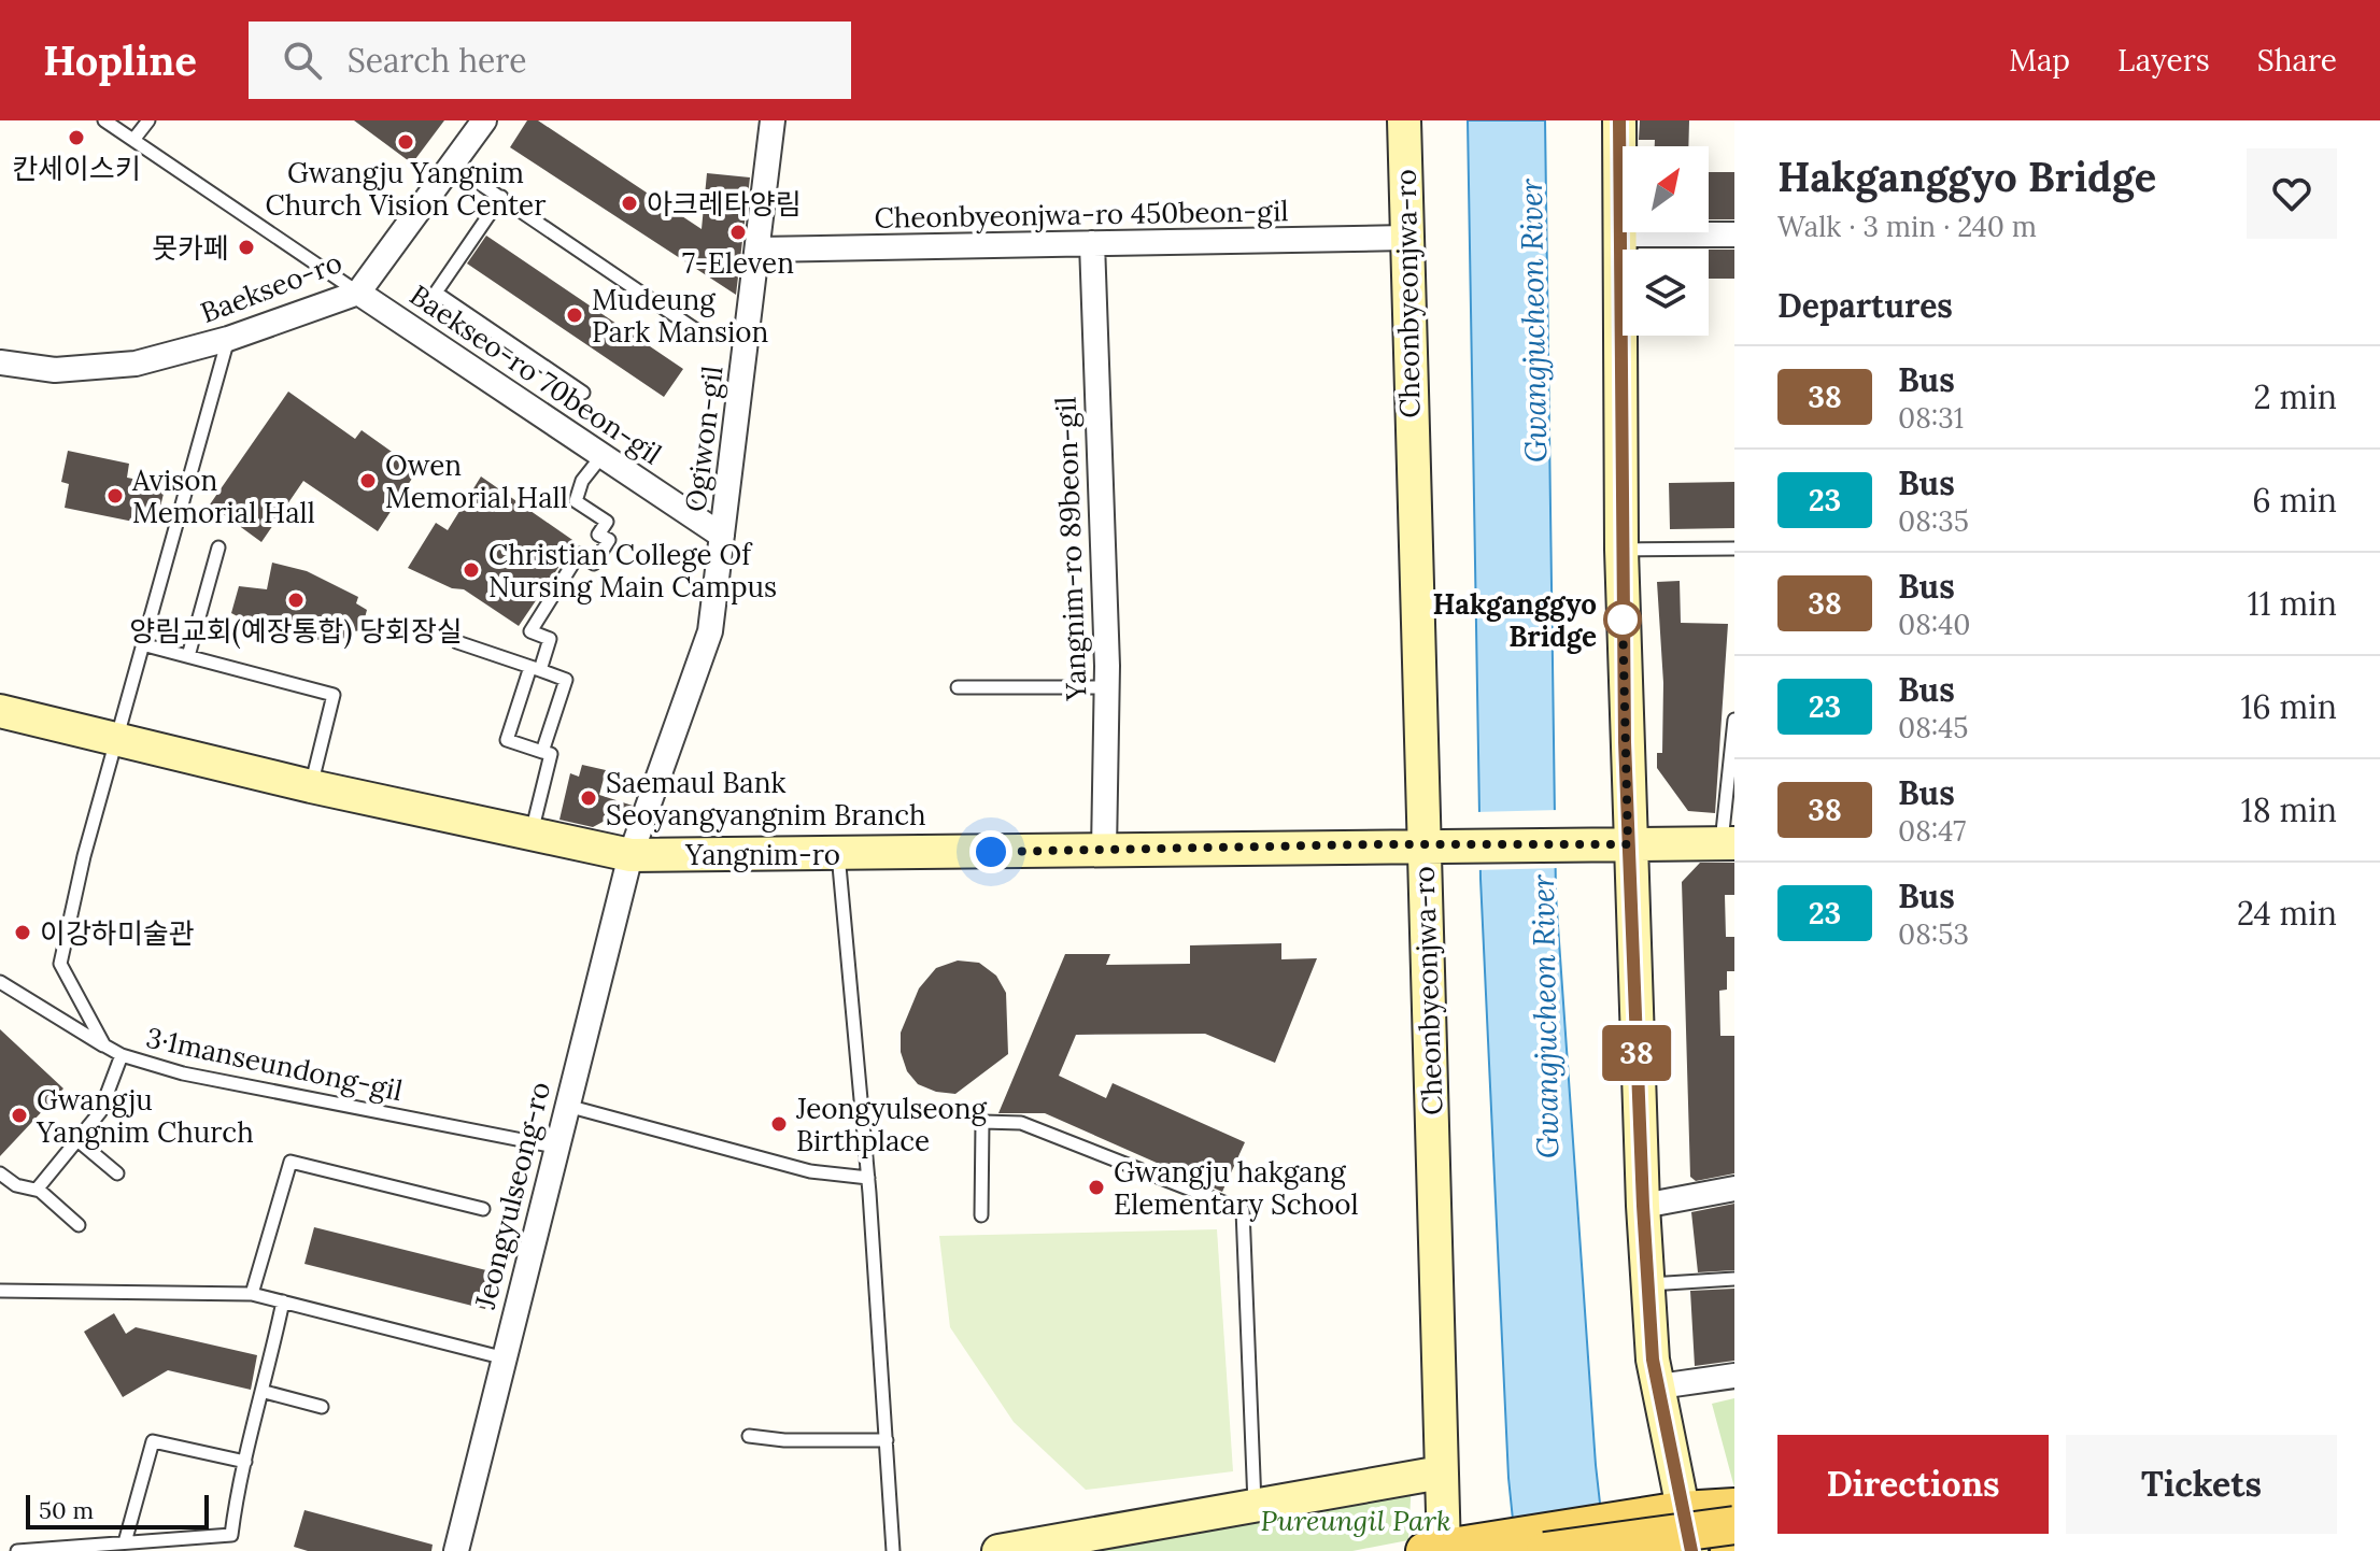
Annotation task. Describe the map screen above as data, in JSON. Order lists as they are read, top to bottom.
{
  "streets": {
    "street": [
      "Cheonbyeonjwa-ro 450beon-gil",
      "Baekseo-ro",
      "Cheonbyeonjwa-ro",
      "Baekseo-ro 70beon-gil",
      "Ogiwon-gil",
      "Yangnim-ro 89beon-gil",
      "Yangnim-ro",
      "Jeongyulseong-ro"
    ],
    "lane": ["3·1manseundong-gil"]
  },
  "crossings": [
    ["Cheonbyeonjwa-ro 450beon-gil", "Cheonbyeonjwa-ro"],
    ["Cheonbyeonjwa-ro 450beon-gil", "Ogiwon-gil"],
    ["Cheonbyeonjwa-ro 450beon-gil", "Yangnim-ro 89beon-gil"],
    ["Baekseo-ro", "Baekseo-ro 70beon-gil"],
    ["Cheonbyeonjwa-ro", "Yangnim-ro"],
    ["Baekseo-ro 70beon-gil", "Ogiwon-gil"],
    ["Ogiwon-gil", "Yangnim-ro"],
    ["Ogiwon-gil", "Jeongyulseong-ro"],
    ["Yangnim-ro 89beon-gil", "Yangnim-ro"],
    ["Yangnim-ro", "3·1manseundong-gil"],
    ["Yangnim-ro", "Jeongyulseong-ro"],
    ["3·1manseundong-gil", "Jeongyulseong-ro"]
  ],
  "water": ["Gwangjucheon River"],
  "parks": ["Pureungil Park"],
  "places": [
    "칸세이스키",
    "Gwangju Yangnim Church Vision Center",
    "아크레타양림",
    "7-Eleven",
    "못카페",
    "Mudeung Park Mansion",
    "Owen Memorial Hall",
    "Avison Memorial Hall",
    "Christian College Of Nursing Main Campus",
    "양림교회(예장통합) 당회장실",
    "Hakganggyo Bridge",
    "Saemaul Bank Seoyangyangnim Branch",
    "이강하미술관",
    "Gwangju Yangnim Church",
    "Jeongyulseong Birthplace",
    "Gwangju hakgang Elementary School"
  ],
  "lines": ["bus line 38"],
  "scale_bar": "50 m",
  "north": "top right",
  "page": {
    "header": "Hopline",
    "search": "Search here",
    "nav": ["Map", "Layers", "Share"],
    "on_map": "38",
    "heading": [
      ["Hakganggyo Bridge", "Walk · 3 min · 240 m"],
      "Departures"
    ],
    "list": [
      {
        "mark": "38",
        "name": "Bus",
        "note": "08:31",
        "value": "2 min"
      },
      {
        "mark": "23",
        "name": "Bus",
        "note": "08:35",
        "value": "6 min"
      },
      {
        "mark": "38",
        "name": "Bus",
        "note": "08:40",
        "value": "11 min"
      },
      {
        "mark": "23",
        "name": "Bus",
        "note": "08:45",
        "value": "16 min"
      },
      {
        "mark": "38",
        "name": "Bus",
        "note": "08:47",
        "value": "18 min"
      },
      {
        "mark": "23",
        "name": "Bus",
        "note": "08:53",
        "value": "24 min"
      }
    ],
    "buttons": ["Directions", "Tickets"],
    "scale": "50 m"
  }
}
